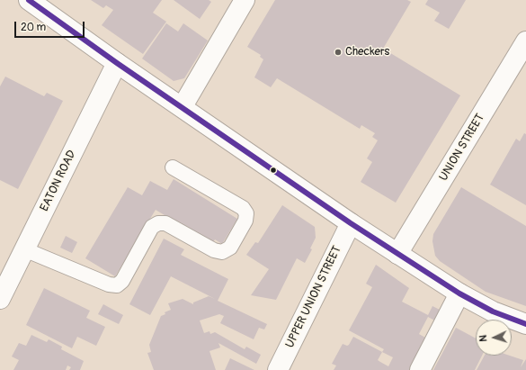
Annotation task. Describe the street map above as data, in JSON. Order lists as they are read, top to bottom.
{
  "streets": {
    "street": ["UNION STREET", "EATON ROAD", "UPPER UNION STREET"]
  },
  "places": ["Checkers"],
  "scale_bar": "20 m",
  "north": "left"
}
